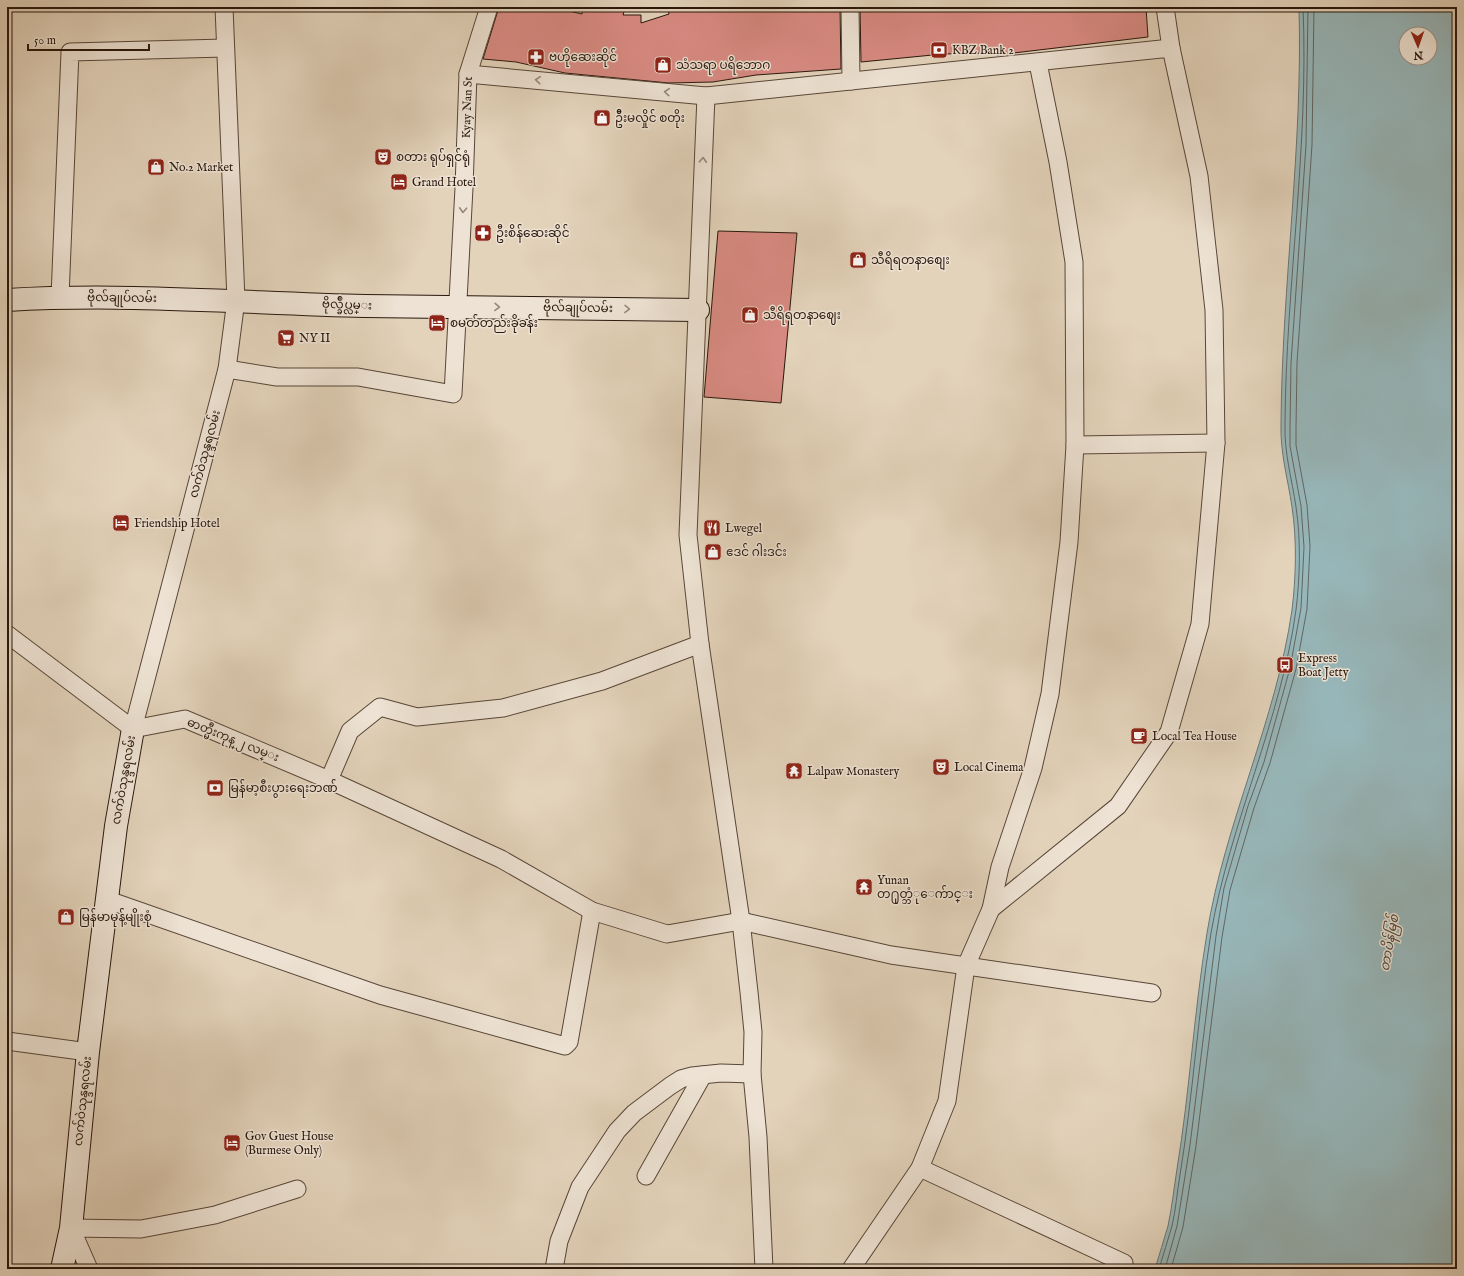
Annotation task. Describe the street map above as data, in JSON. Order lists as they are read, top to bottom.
{
  "streets": {
    "street": [
      "Kyay Nan St",
      "ဗိုလ်ချုပ်လမ်း",
      "ဗိုလ္ခ်ဳပ္လမ္း",
      "လက်ဝဲသုန္ဒရလမ်း",
      "ဓာတ္မီးကုန္ ၂ လမ္း"
    ]
  },
  "crossings": [
    ["Kyay Nan St", "ဗိုလ်ချုပ်လမ်း"],
    ["Kyay Nan St", "ဗိုလ္ခ်ဳပ္လမ္း"],
    ["Kyay Nan St", "လက်ဝဲသုန္ဒရလမ်း"],
    ["ဗိုလ်ချုပ်လမ်း", "ဗိုလ္ခ်ဳပ္လမ္း"],
    ["ဗိုလ်ချုပ်လမ်း", "လက်ဝဲသုန္ဒရလမ်း"],
    ["ဗိုလ္ခ်ဳပ္လမ္း", "လက်ဝဲသုန္ဒရလမ်း"],
    ["လက်ဝဲသုန္ဒရလမ်း", "ဓာတ္မီးကုန္ ၂ လမ္း"]
  ],
  "one_way": ["Kyay Nan St", "ဗိုလ်ချုပ်လမ်း"],
  "water": ["တာပိန်မြစ်"],
  "places": {
    "bank": ["KBZ Bank 2", "မြန်မာ့စီးပွားရေးဘဏ်"],
    "pharmacy": ["ဗဟိုဆေးဆိုင်", "ဦးစိန်ဆေးဆိုင်"],
    "shop": [
      "သံသရာ ပရိဘောဂ",
      "ဦီးမလှိုင် စတိုး",
      "No.2 Market",
      "သီရိရတနာစျေး",
      "သီရိရတနာဈေး",
      "ဧဒင် ဂါးဒင်း",
      "မြန်မာမုန့်မျိုးစုံ"
    ],
    "theatre": ["စတား ရုပ်ရှင်ရုံ", "Local Cinema"],
    "hotel": [
      "Grand Hotel",
      "စမတ်တည်းခိုခန်း",
      "Friendship Hotel",
      "Gov Guest House (Burmese Only)"
    ],
    "supermarket": ["NY II"],
    "restaurant": ["Lwegel"],
    "bus stop": ["Express Boat Jetty"],
    "cafe": ["Local Tea House"],
    "temple": ["Lalpaw Monastery", "Yunan တ႐ုတ္ဘံုေက်ာင္း"]
  },
  "scale_bar": "50 m",
  "north": "bottom"
}
